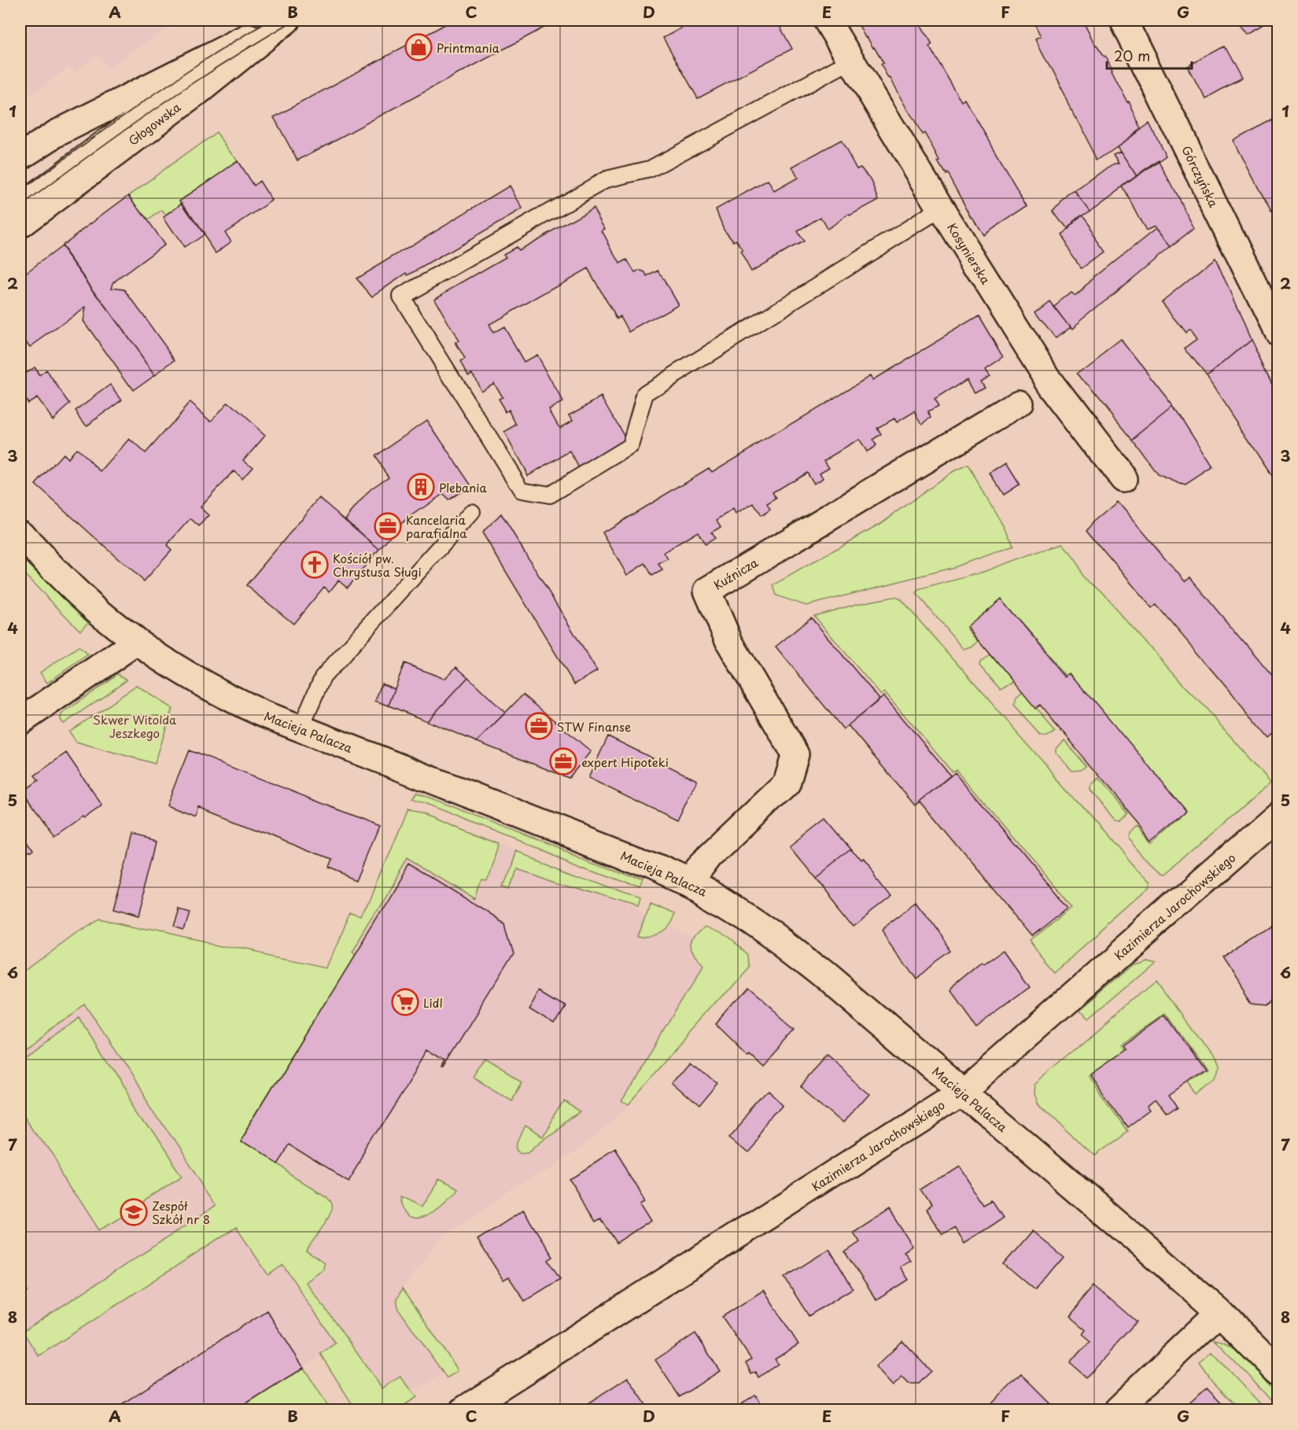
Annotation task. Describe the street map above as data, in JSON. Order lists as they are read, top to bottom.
{
  "streets": {
    "street": [
      "Głogowska",
      "Górczyńska",
      "Kosynierska",
      "Kuźnicza",
      "Macieja Palacza",
      "Kazimierza Jarochowskiego"
    ]
  },
  "crossings": [
    ["Kuźnicza", "Macieja Palacza"],
    ["Macieja Palacza", "Kazimierza Jarochowskiego"]
  ],
  "parks": ["Skwer Witolda Jeszkego"],
  "places": {
    "shop": ["Printmania"],
    "building": ["Plebania"],
    "office": ["Kancelaria parafialna", "STW Finanse", "expert Hipoteki"],
    "church": ["Kościół pw. Chrystusa Sługi"],
    "supermarket": ["Lidl"],
    "school or university": ["Zespół Szkół nr 8"]
  },
  "scale_bar": "20 m",
  "grid": {
    "columns": [
      "A",
      "B",
      "C",
      "D",
      "E",
      "F",
      "G"
    ],
    "rows": [
      "1",
      "2",
      "3",
      "4",
      "5",
      "6",
      "7",
      "8"
    ]
  }
}
